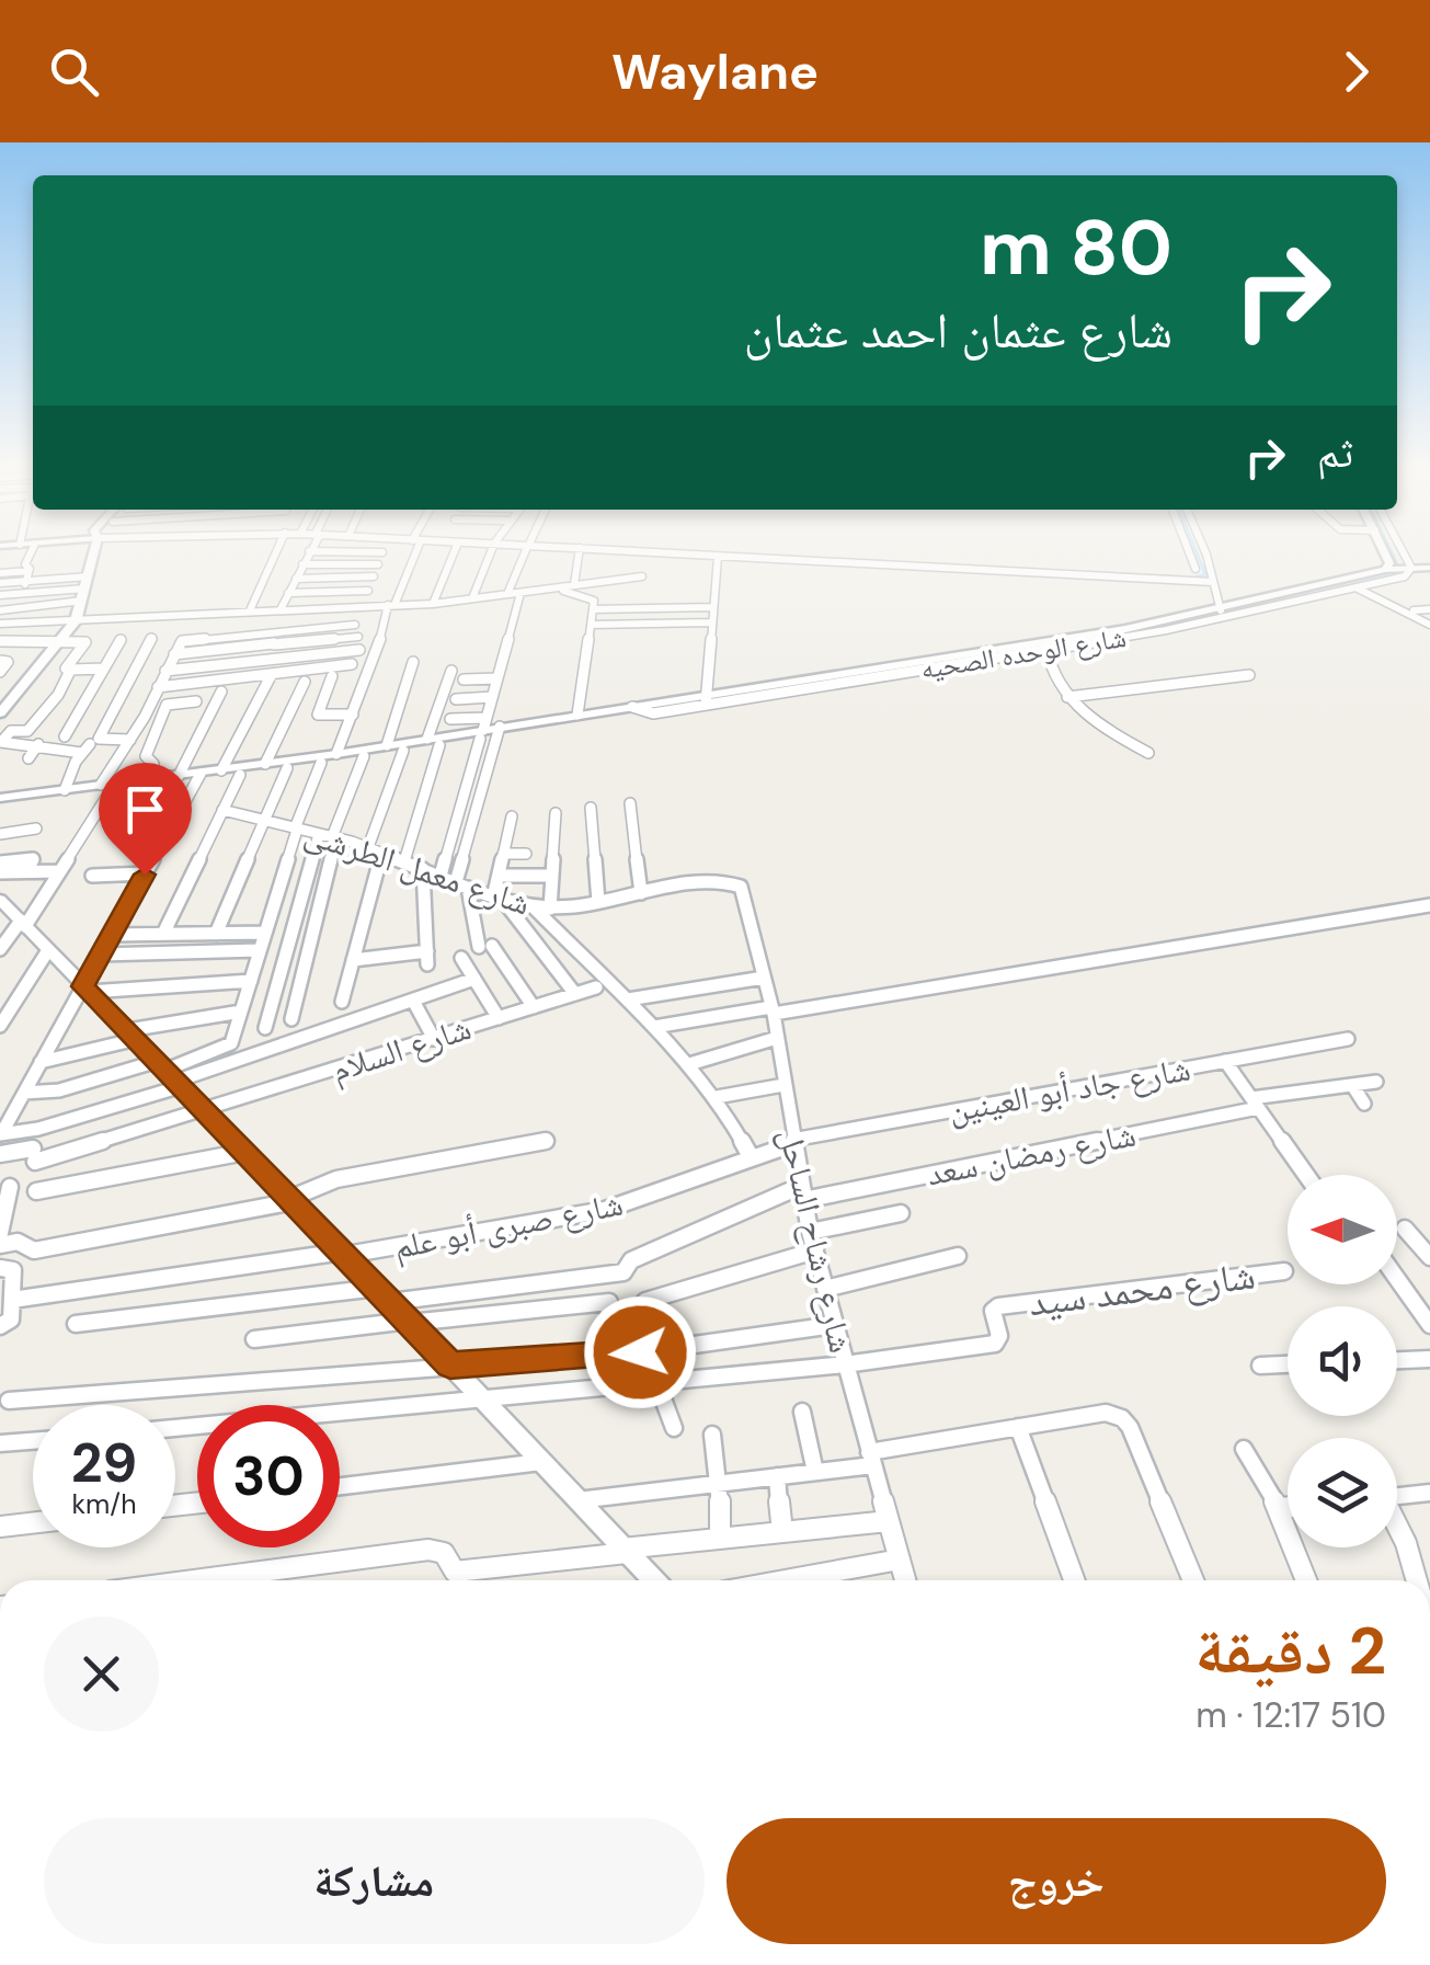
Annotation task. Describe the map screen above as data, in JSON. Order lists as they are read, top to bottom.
{
  "streets": {
    "street": [
      "شارع الوحده الصحيه",
      "شارع معمل الطرشى",
      "شارع السلام",
      "شارع جاد أبو العينين",
      "شارع رمضان سعد",
      "شارع صبرى أبو علم",
      "شارع رشاح الساحل",
      "شارع محمد سيد"
    ]
  },
  "crossings": [
    ["شارع معمل الطرشى", "شارع رشاح الساحل"],
    ["شارع جاد أبو العينين", "شارع صبرى أبو علم"],
    ["شارع جاد أبو العينين", "شارع رشاح الساحل"],
    ["شارع رمضان سعد", "شارع رشاح الساحل"],
    ["شارع صبرى أبو علم", "شارع رشاح الساحل"],
    ["شارع رشاح الساحل", "شارع محمد سيد"]
  ],
  "north": "left",
  "page": {
    "header": "Waylane",
    "turn": ["80 m", "شارع عثمان احمد عثمان"],
    "then": "ثم",
    "speed": "29 km/h",
    "limit": "30",
    "heading": ["2 دقيقة", "510 m · 12:17"],
    "buttons": ["خروج", "مشاركة"]
  }
}
